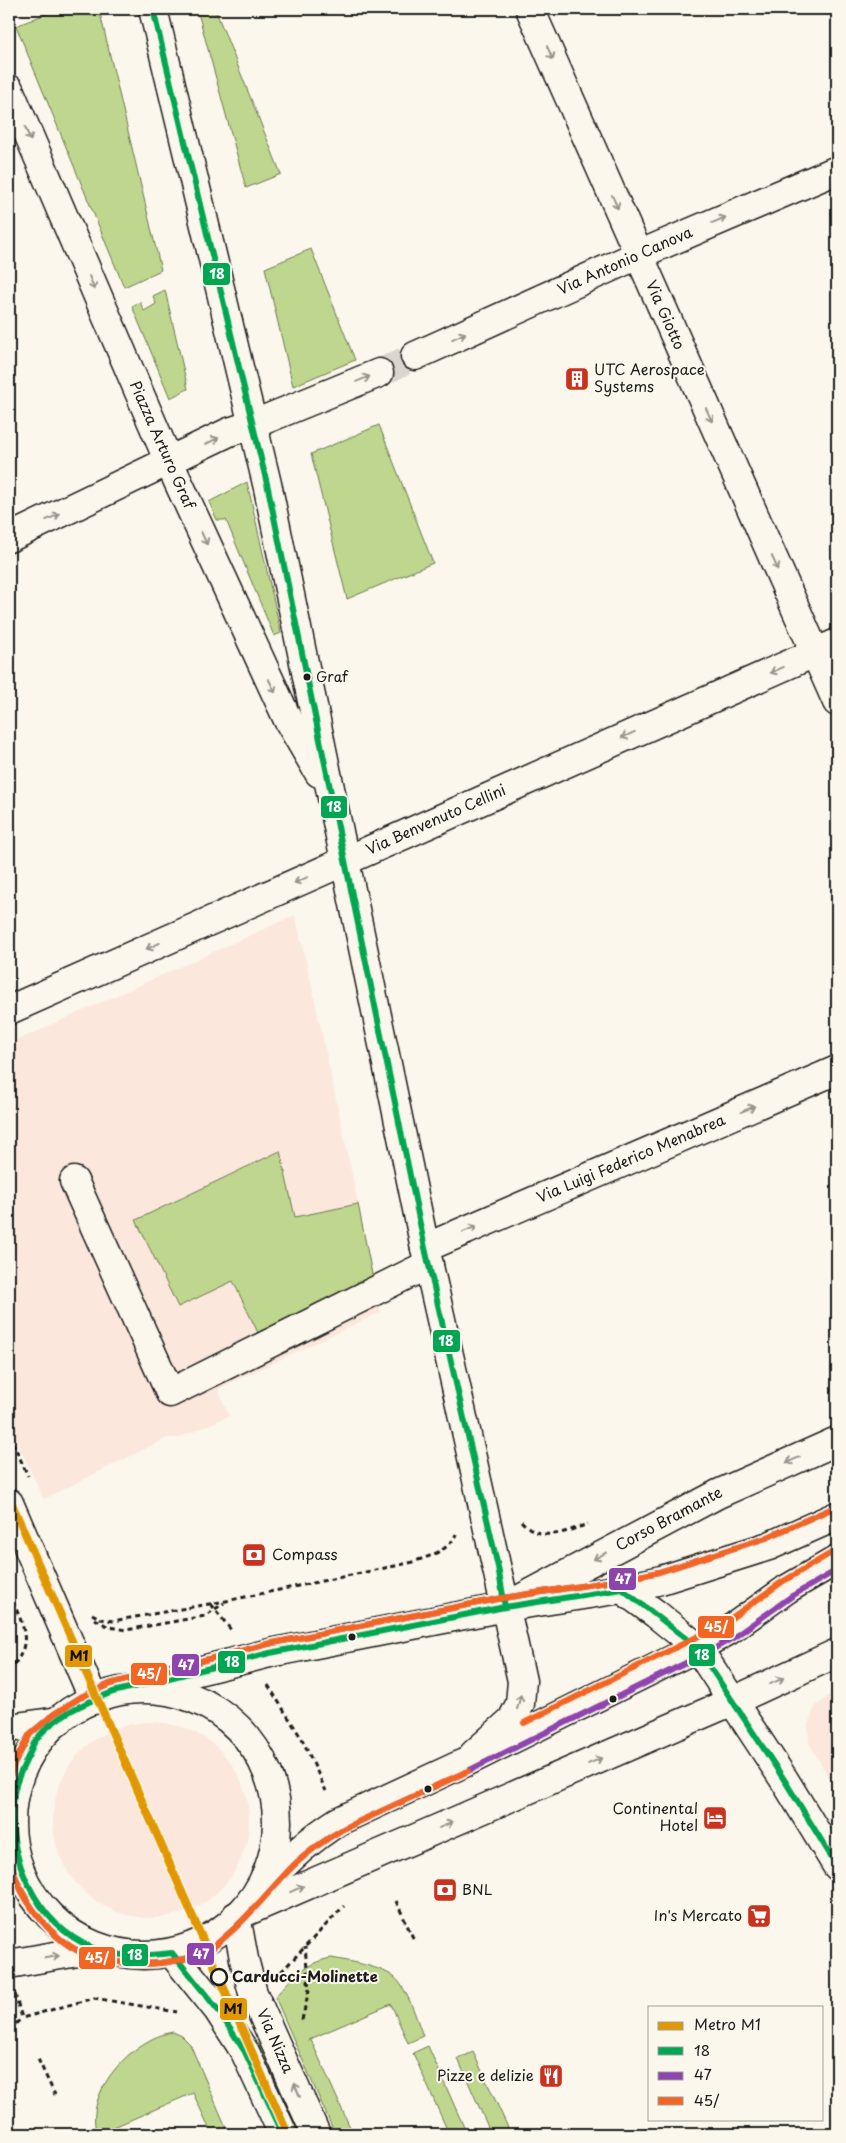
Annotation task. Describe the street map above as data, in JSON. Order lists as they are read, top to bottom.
{
  "streets": {
    "street": [
      "Via Antonio Canova",
      "Via Giotto",
      "Piazza Arturo Graf",
      "Via Benvenuto Cellini",
      "Via Luigi Federico Menabrea",
      "Corso Bramante",
      "Via Nizza"
    ]
  },
  "crossings": [
    ["Via Antonio Canova", "Via Giotto"],
    ["Via Giotto", "Via Benvenuto Cellini"]
  ],
  "one_way": [
    "Via Antonio Canova",
    "Via Giotto",
    "Via Benvenuto Cellini",
    "Via Luigi Federico Menabrea"
  ],
  "places": {
    "building": ["UTC Aerospace Systems"],
    "other": ["Graf", "Carducci-Molinette"],
    "bank": ["Compass", "BNL"],
    "hotel": ["Continental Hotel"],
    "supermarket": ["In's Mercato"],
    "restaurant": ["Pizze e delizie"]
  },
  "lines": [
    "transit line 18",
    "metro line M1",
    "transit line 47",
    "transit line 45/"
  ],
  "legend": [
    "Metro M1",
    "18",
    "47",
    "45/"
  ]
}
